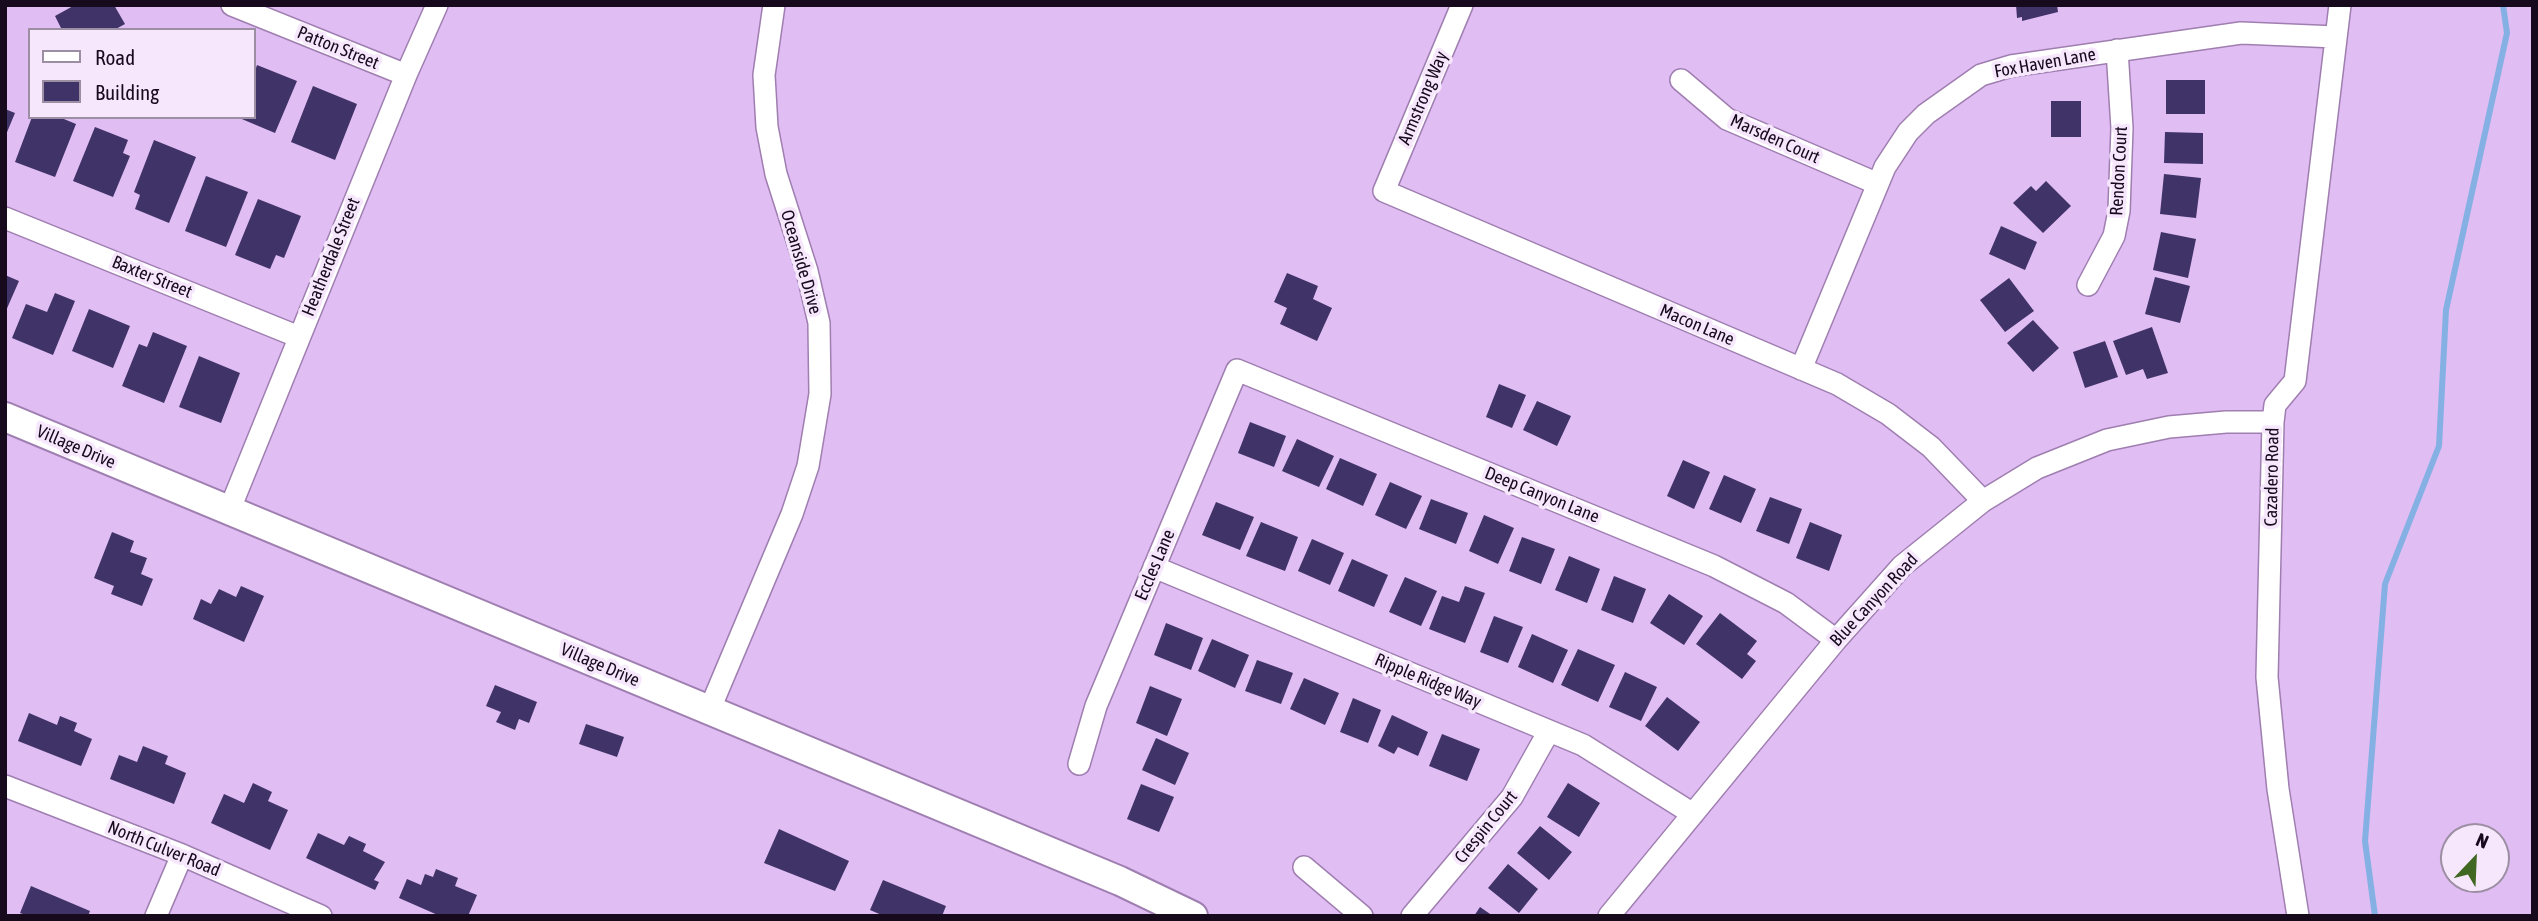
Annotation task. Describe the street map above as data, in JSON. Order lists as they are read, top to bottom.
{
  "streets": {
    "main road": ["Village Drive"],
    "street": [
      "Patton Street",
      "Fox Haven Lane",
      "Armstrong Way",
      "Marsden Court",
      "Rendon Court",
      "Heatherdale Street",
      "Oceanside Drive",
      "Baxter Street",
      "Macon Lane",
      "Cazadero Road",
      "Deep Canyon Lane",
      "Eccles Lane",
      "Blue Canyon Road",
      "Ripple Ridge Way",
      "Crespin Court",
      "North Culver Road"
    ]
  },
  "crossings": [
    ["Patton Street", "Heatherdale Street"],
    ["Fox Haven Lane", "Marsden Court"],
    ["Fox Haven Lane", "Rendon Court"],
    ["Fox Haven Lane", "Macon Lane"],
    ["Fox Haven Lane", "Cazadero Road"],
    ["Armstrong Way", "Macon Lane"],
    ["Heatherdale Street", "Baxter Street"],
    ["Heatherdale Street", "Village Drive"],
    ["Oceanside Drive", "Village Drive"],
    ["Macon Lane", "Blue Canyon Road"],
    ["Cazadero Road", "Blue Canyon Road"],
    ["Deep Canyon Lane", "Eccles Lane"],
    ["Deep Canyon Lane", "Blue Canyon Road"],
    ["Eccles Lane", "Ripple Ridge Way"],
    ["Blue Canyon Road", "Ripple Ridge Way"],
    ["Ripple Ridge Way", "Crespin Court"]
  ],
  "legend": ["Road", "Building"],
  "north": "top right"
}
